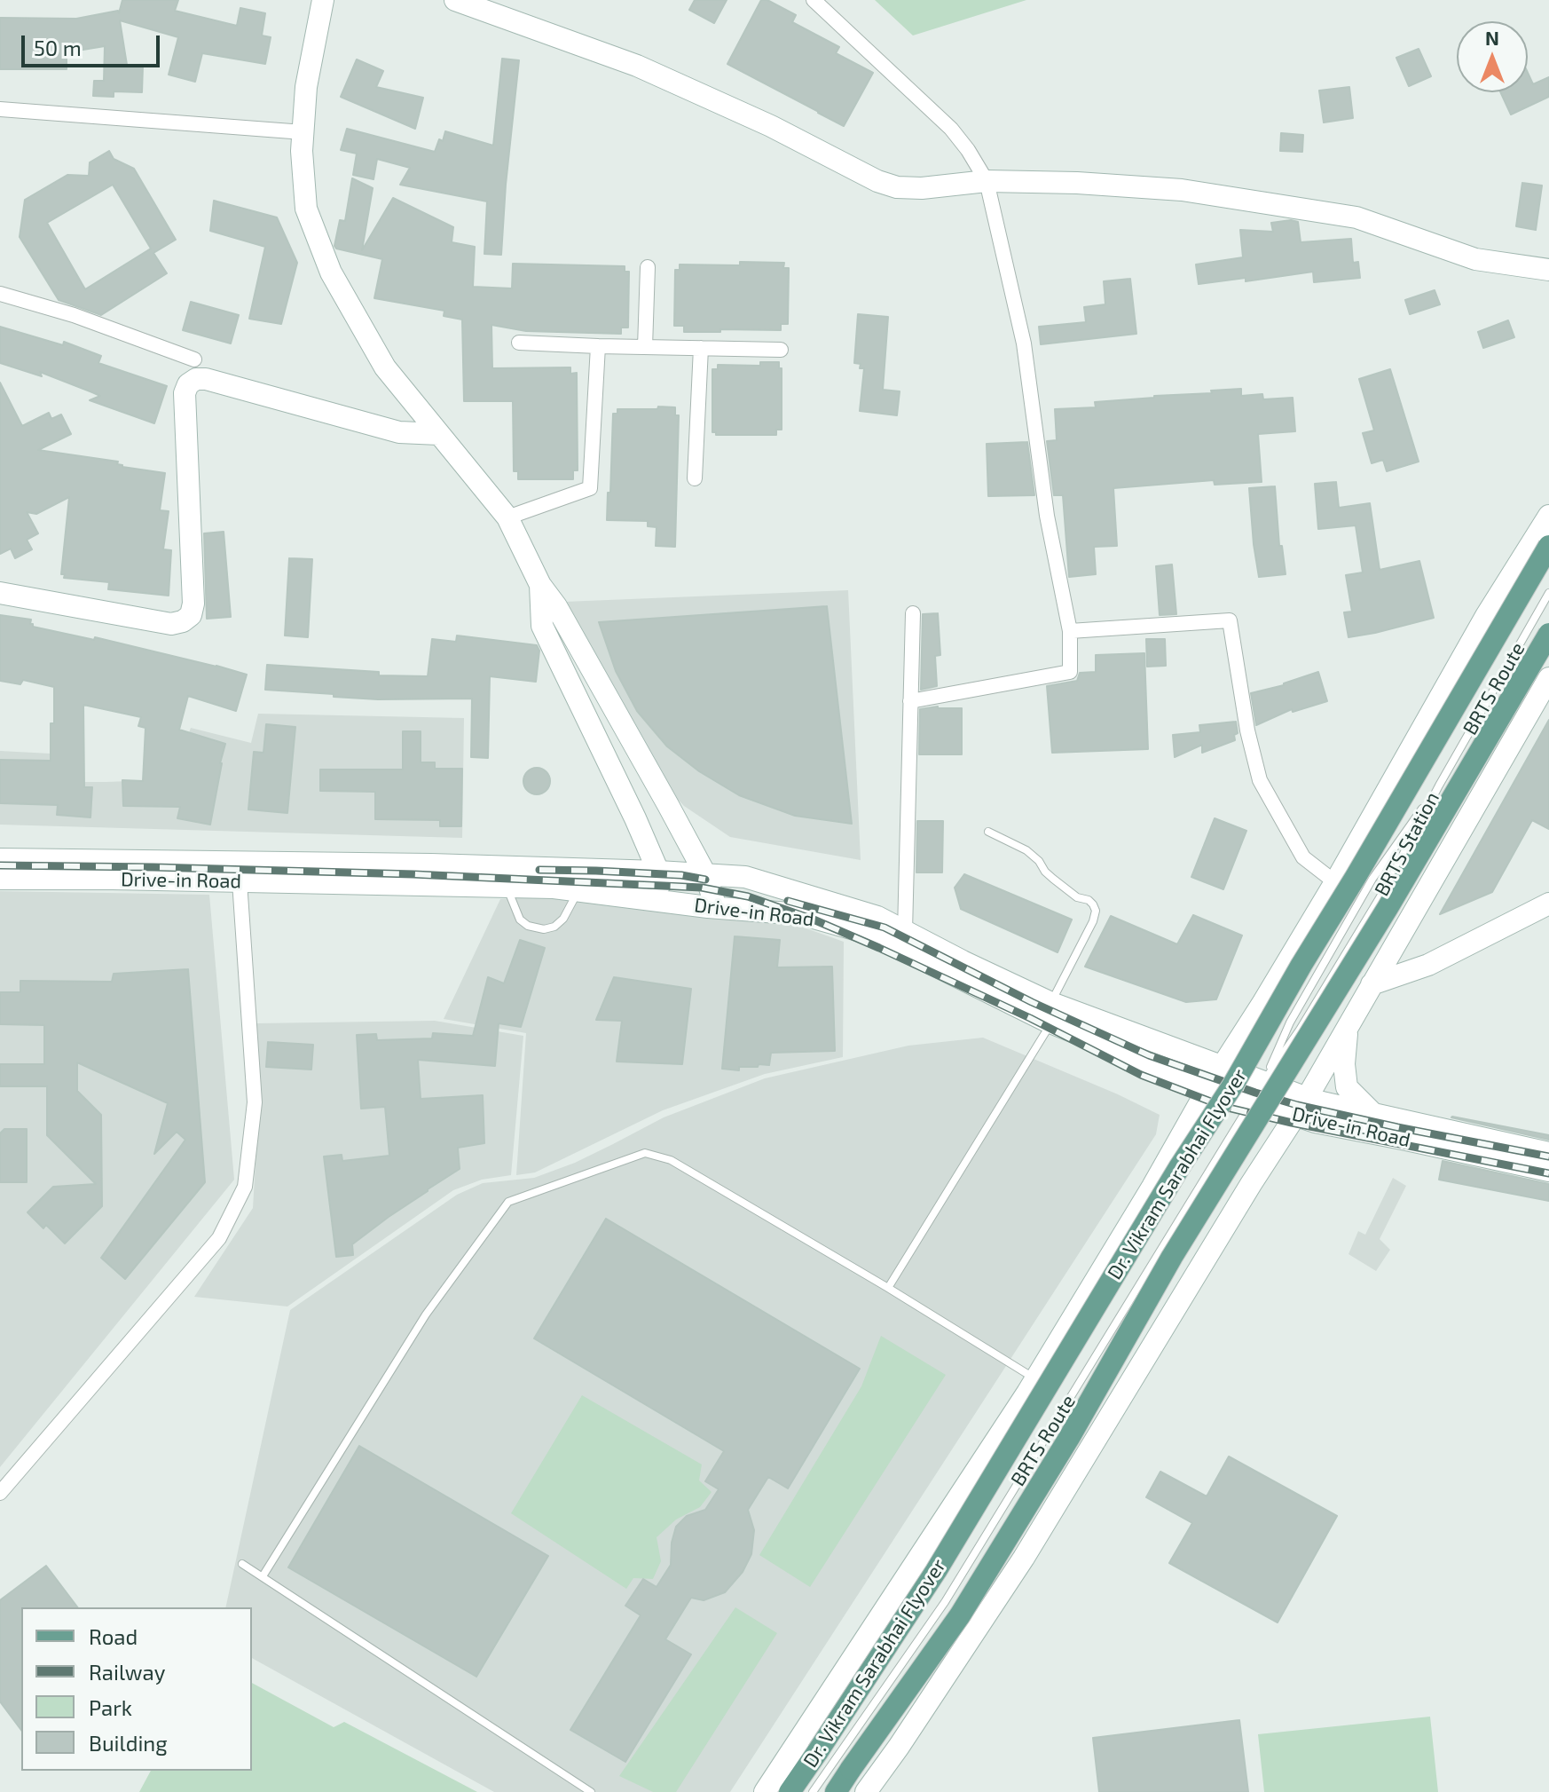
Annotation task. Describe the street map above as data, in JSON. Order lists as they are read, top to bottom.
{
  "streets": {
    "main road": ["Dr. Vikram Sarabhai Flyover"],
    "street": ["Drive-in Road"],
    "lane": ["BRTS Route", "BRTS Station"]
  },
  "crossings": [
    ["BRTS Route", "BRTS Station"],
    ["BRTS Route", "Drive-in Road"],
    ["BRTS Station", "Drive-in Road"]
  ],
  "legend": [
    "Road",
    "Railway",
    "Park",
    "Building"
  ],
  "scale_bar": "50 m",
  "north": "top"
}
